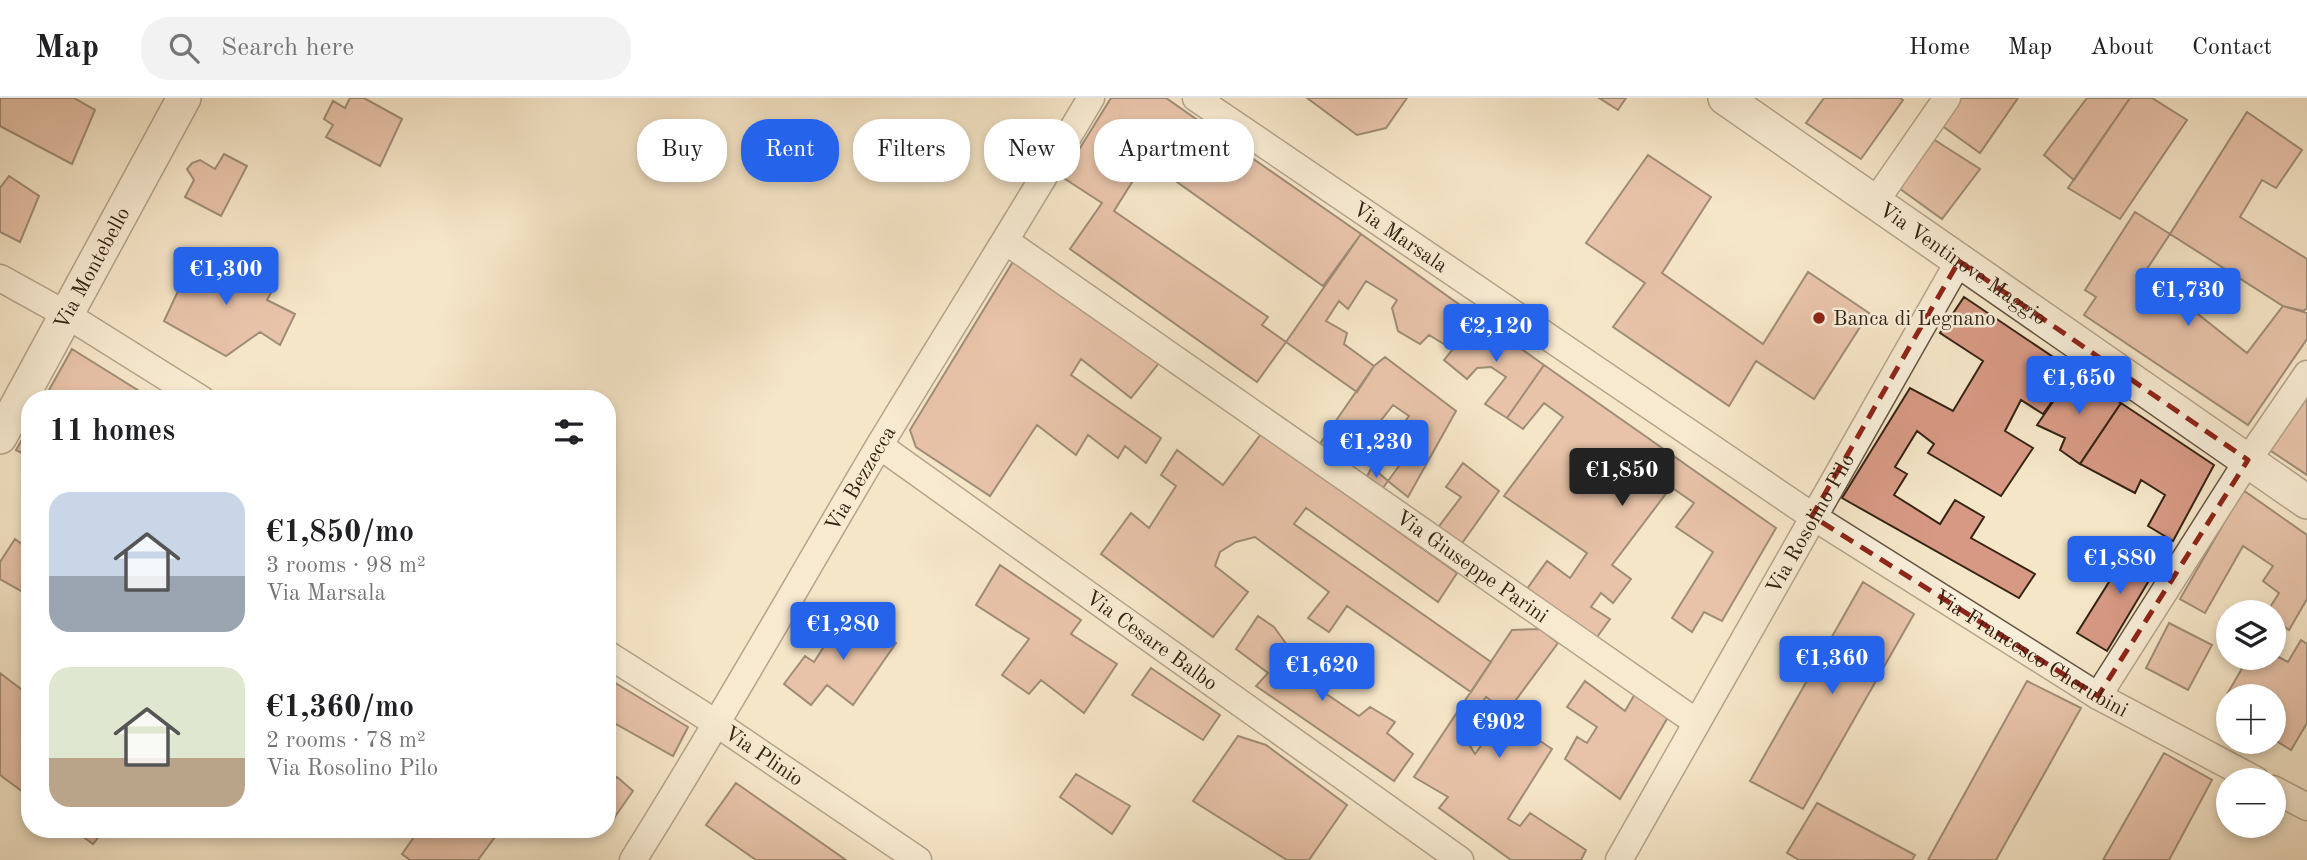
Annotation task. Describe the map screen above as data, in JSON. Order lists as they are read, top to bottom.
{
  "streets": {
    "street": [
      "Via Marsala",
      "Via Ventinove Maggio",
      "Via Montebello",
      "Via Bezzecca",
      "Via Rosolino Pilo",
      "Via Giuseppe Parini",
      "Via Cesare Balbo",
      "Via Francesco Cherubini",
      "Via Plinio"
    ]
  },
  "crossings": [
    ["Via Marsala", "Via Rosolino Pilo"],
    ["Via Marsala", "Via Francesco Cherubini"],
    ["Via Ventinove Maggio", "Via Rosolino Pilo"],
    ["Via Bezzecca", "Via Giuseppe Parini"],
    ["Via Bezzecca", "Via Cesare Balbo"],
    ["Via Bezzecca", "Via Plinio"],
    ["Via Rosolino Pilo", "Via Giuseppe Parini"],
    ["Via Rosolino Pilo", "Via Francesco Cherubini"]
  ],
  "places": ["Banca di Legnano"],
  "page": {
    "header": "Map",
    "search": "Search here",
    "nav": [
      "Home",
      "Map",
      "About",
      "Contact"
    ],
    "chip": [
      "Buy",
      "Rent",
      "Filters",
      "New",
      "Apartment"
    ],
    "price": [
      "€1,300",
      "€1,730",
      "€2,120",
      "€1,650",
      "€1,230",
      "€1,850",
      "€1,880",
      "€1,280",
      "€1,360",
      "€1,620",
      "€902"
    ],
    "heading": "11 homes",
    "list": [
      {
        "name": "€1,850/mo",
        "note": "3 rooms · 98 m² · Via Marsala"
      },
      {
        "name": "€1,360/mo",
        "note": "2 rooms · 78 m² · Via Rosolino Pilo"
      }
    ],
    "map_buttons": ["+", "−"]
  }
}
